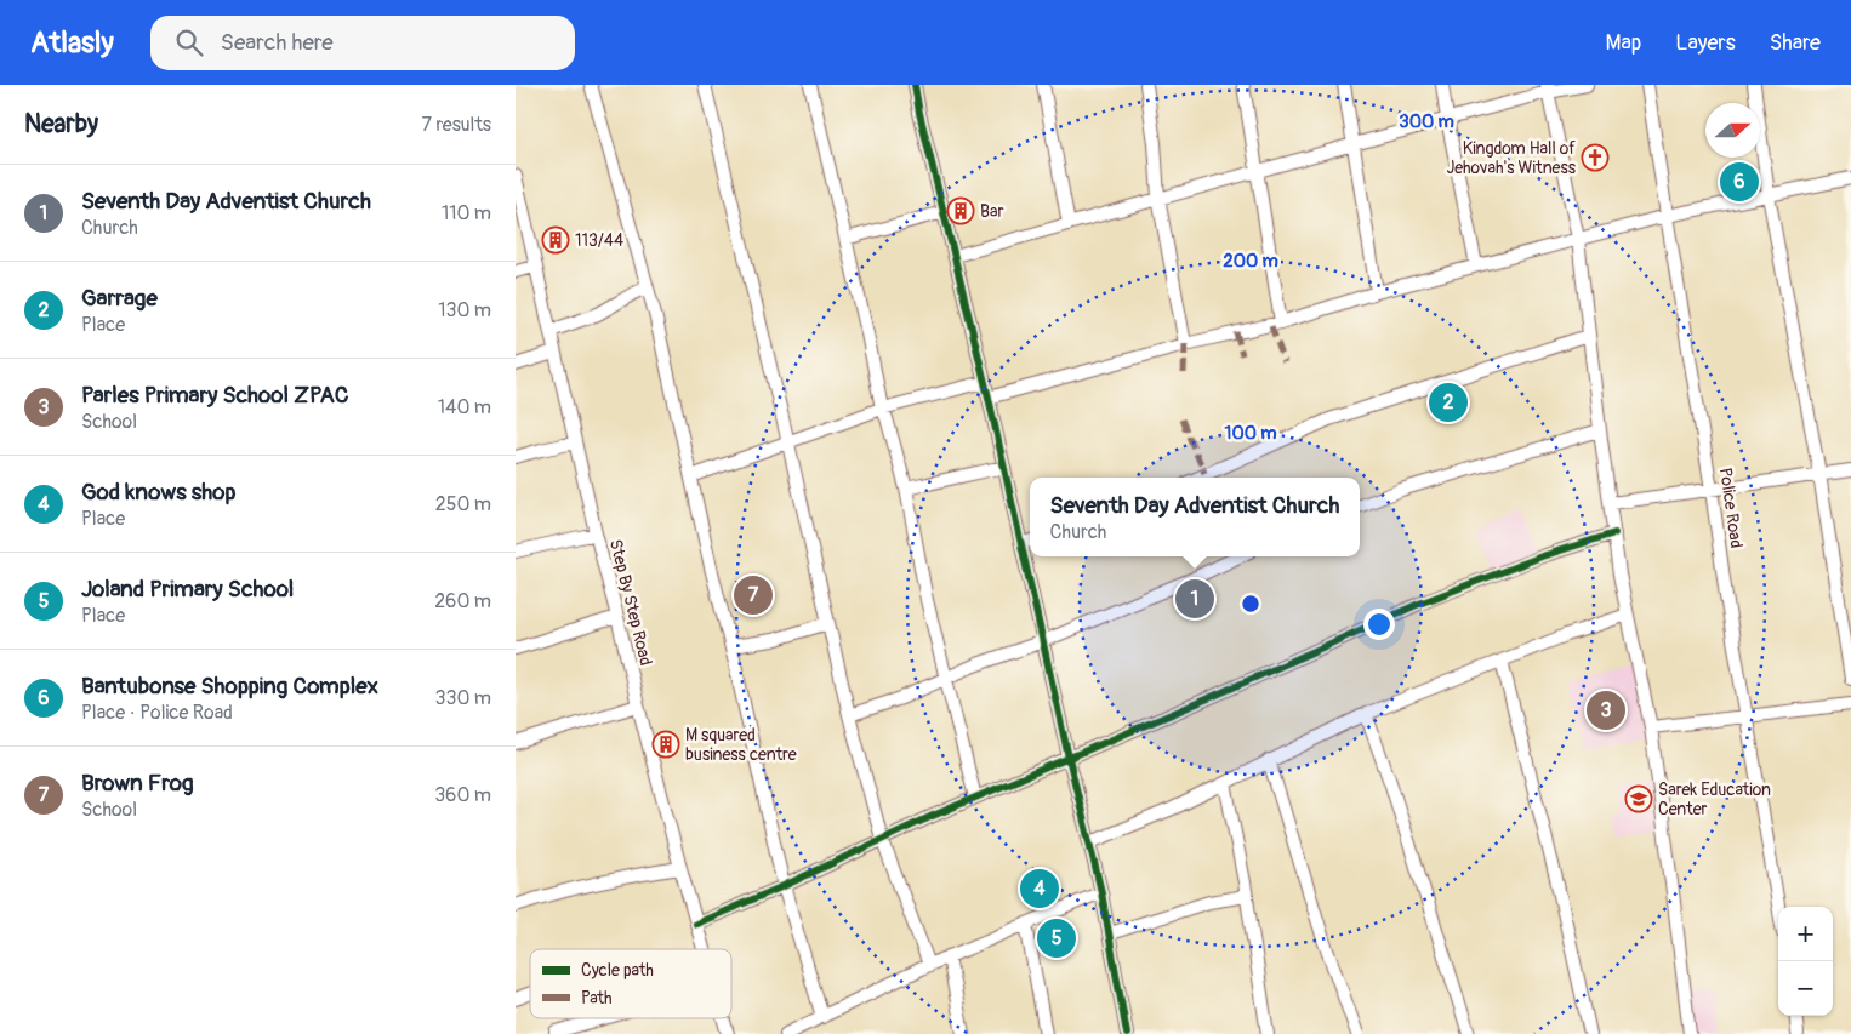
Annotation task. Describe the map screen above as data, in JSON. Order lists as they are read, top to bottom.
{
  "streets": {
    "street": ["Police Road", "Step By Step Road"]
  },
  "places": {
    "church": ["Kingdom Hall of Jehovah's Witness"],
    "building": ["Bar", "113/44", "M squared business centre"],
    "school or university": ["Sarek Education Center"]
  },
  "legend": ["Cycle path", "Path"],
  "north": "right",
  "page": {
    "header": "Atlasly",
    "search": "Search here",
    "nav": ["Map", "Layers", "Share"],
    "heading": ["Nearby", "7 results"],
    "pins": [
      "6",
      "2",
      "7",
      "1",
      "3",
      "4",
      "5"
    ],
    "list": [
      {
        "mark": "1",
        "name": "Seventh Day Adventist Church",
        "note": "Church",
        "value": "110 m"
      },
      {
        "mark": "2",
        "name": "Garrage",
        "note": "Place",
        "value": "130 m"
      },
      {
        "mark": "3",
        "name": "Parles Primary School ZPAC",
        "note": "School",
        "value": "140 m"
      },
      {
        "mark": "4",
        "name": "God knows shop",
        "note": "Place",
        "value": "250 m"
      },
      {
        "mark": "5",
        "name": "Joland Primary School",
        "note": "Place",
        "value": "260 m"
      },
      {
        "mark": "6",
        "name": "Bantubonse Shopping Complex",
        "note": "Place · Police Road",
        "value": "330 m"
      },
      {
        "mark": "7",
        "name": "Brown Frog",
        "note": "School",
        "value": "360 m"
      }
    ],
    "popup": ["Seventh Day Adventist Church", "Church"],
    "map_buttons": ["+", "−"]
  },
  "rings": ["300 m", "200 m", "100 m"]
}
